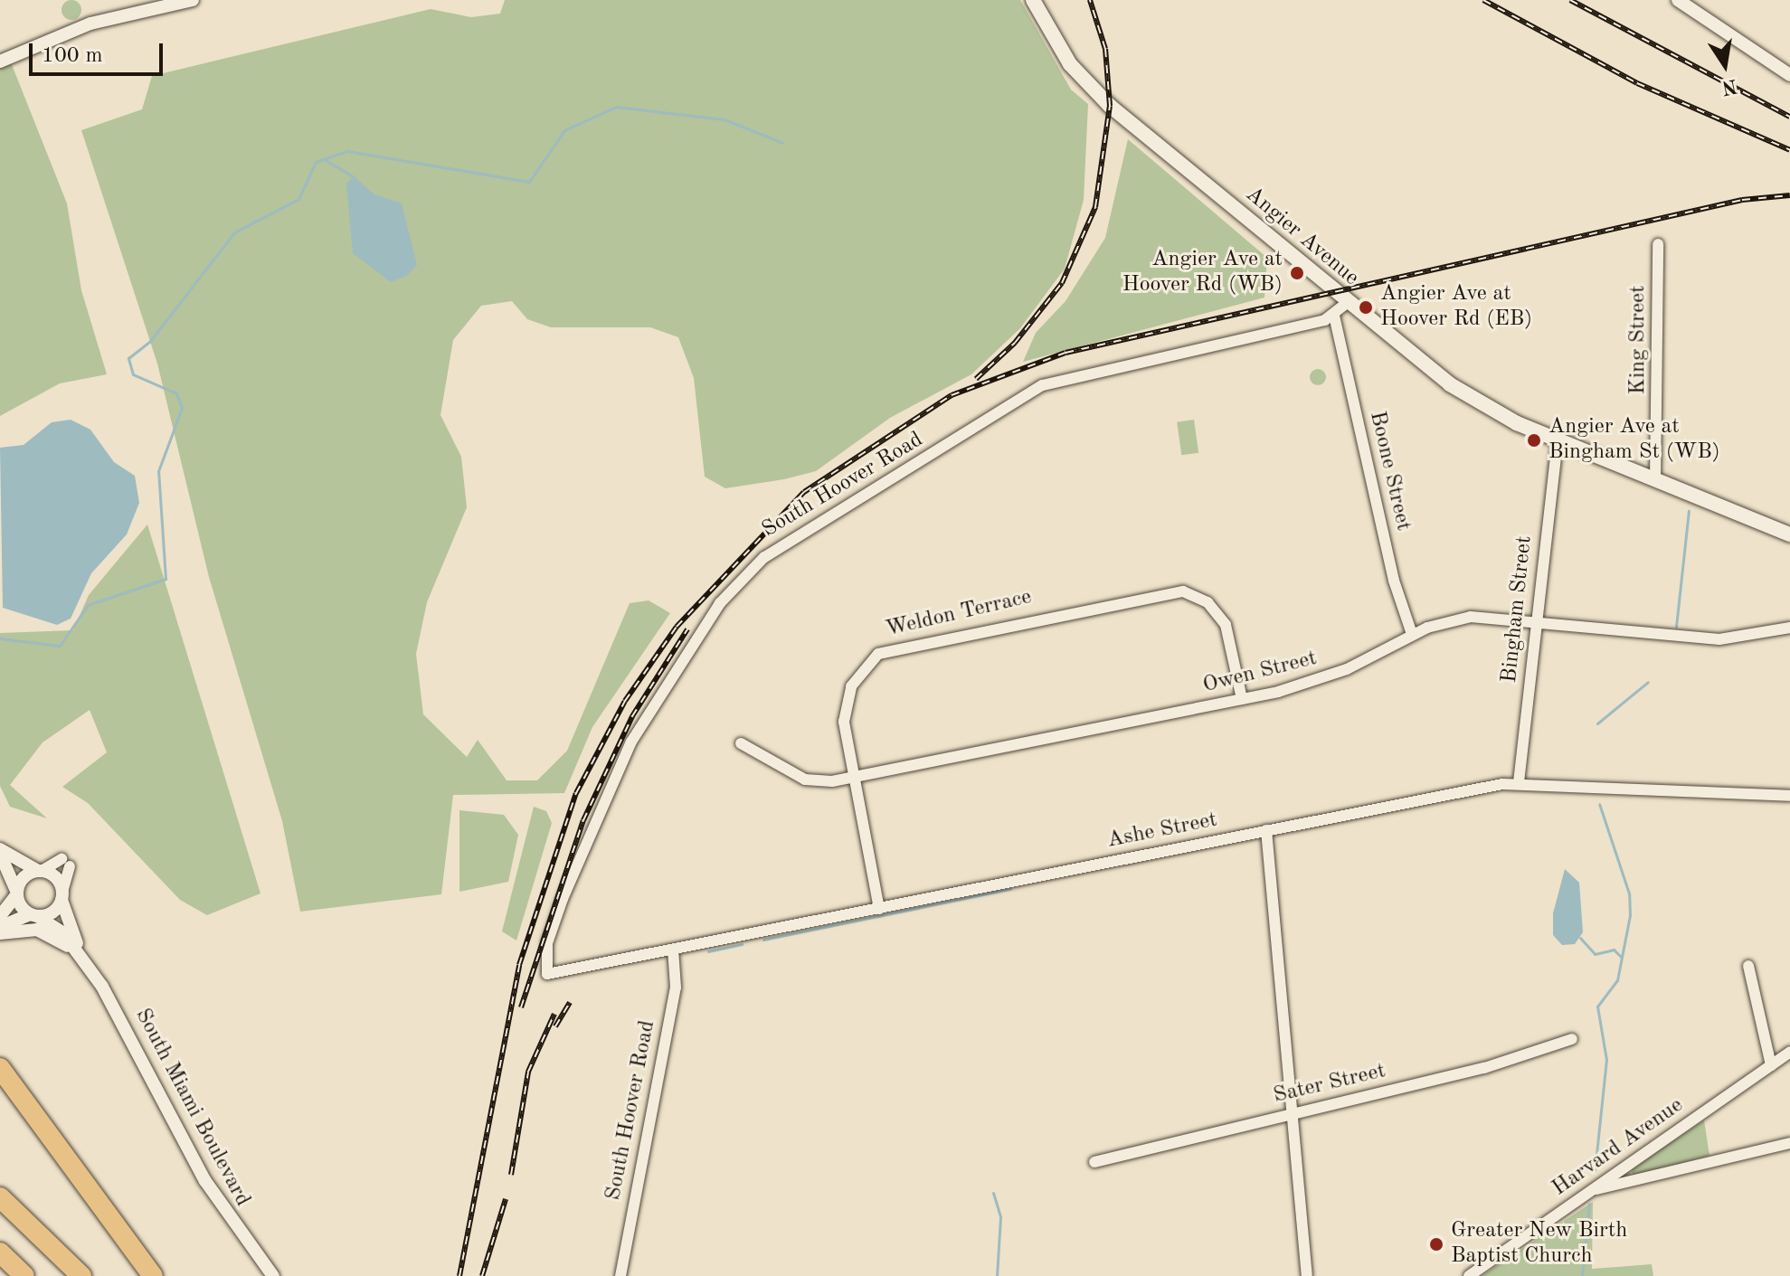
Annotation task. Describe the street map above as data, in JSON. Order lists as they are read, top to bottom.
{
  "streets": {
    "main road": ["Angier Avenue"],
    "street": [
      "King Street",
      "Boone Street",
      "South Hoover Road",
      "Bingham Street",
      "Weldon Terrace",
      "Owen Street",
      "Ashe Street",
      "Sater Street",
      "South Miami Boulevard",
      "Harvard Avenue"
    ]
  },
  "crossings": [
    ["Angier Avenue", "King Street"],
    ["Angier Avenue", "Bingham Street"],
    ["Boone Street", "South Hoover Road"],
    ["Boone Street", "Owen Street"],
    ["South Hoover Road", "Ashe Street"],
    ["Bingham Street", "Owen Street"],
    ["Bingham Street", "Ashe Street"],
    ["Weldon Terrace", "Owen Street"],
    ["Weldon Terrace", "Ashe Street"]
  ],
  "places": [
    "Angier Ave at Hoover Rd (WB)",
    "Angier Ave at Hoover Rd (EB)",
    "Angier Ave at Bingham St (WB)",
    "Greater New Birth Baptist Church"
  ],
  "scale_bar": "100 m",
  "north": "bottom"
}
